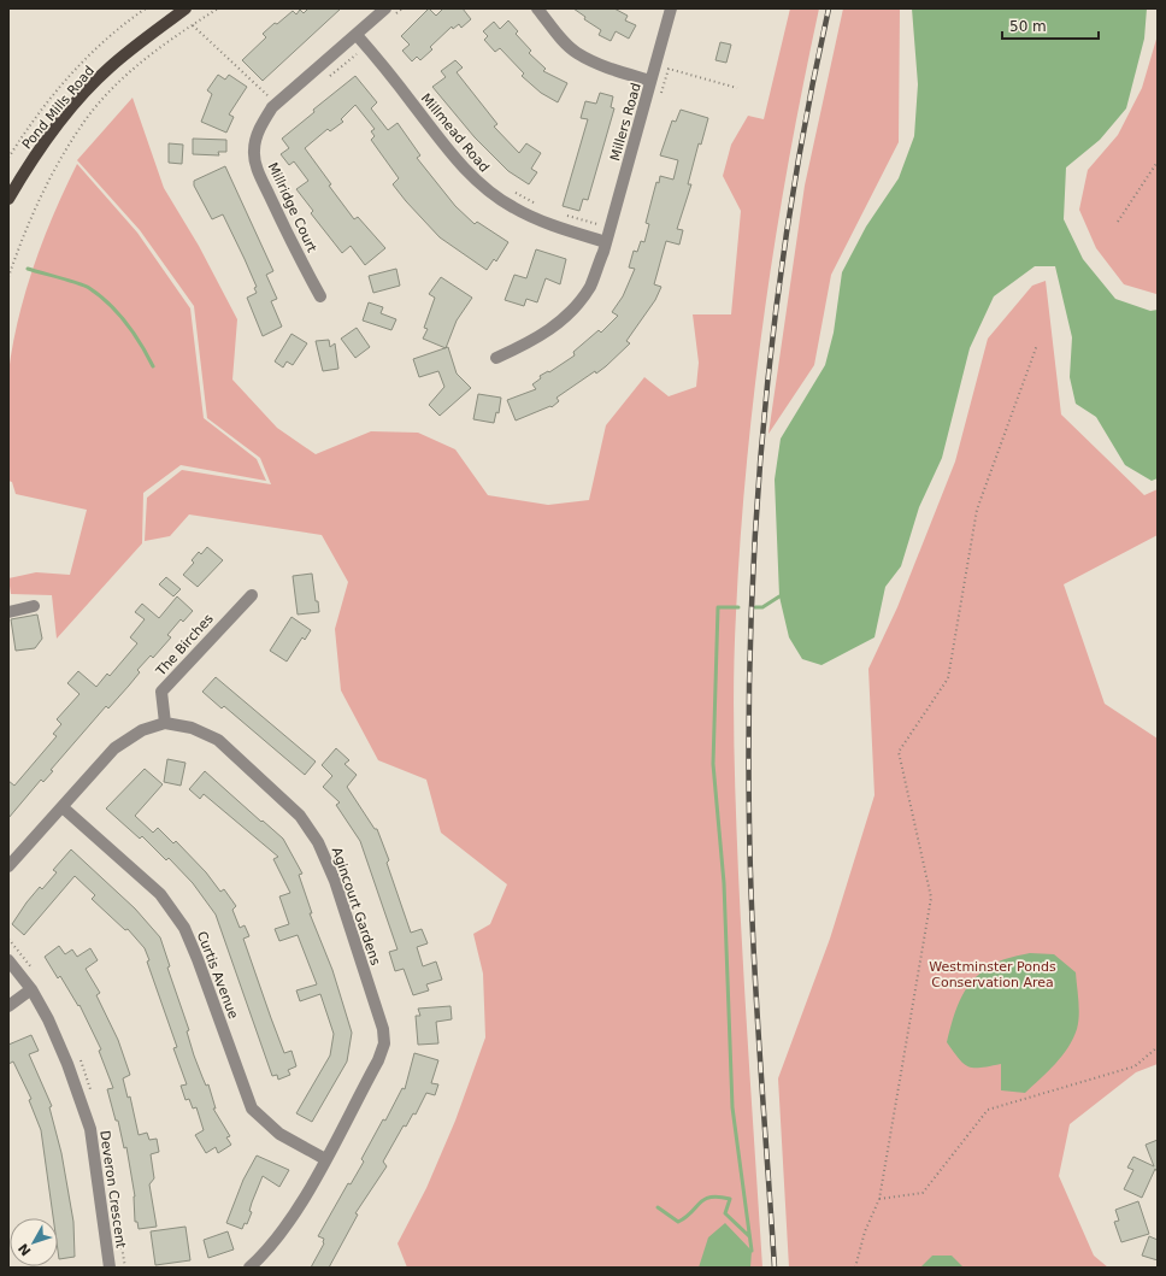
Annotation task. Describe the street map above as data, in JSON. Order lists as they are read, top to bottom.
{
  "streets": {
    "main road": ["Pond Mills Road"],
    "street": [
      "Millers Road",
      "Millmead Road",
      "Millridge Court",
      "The Birches",
      "Agincourt Gardens",
      "Curtis Avenue",
      "Deveron Crescent"
    ]
  },
  "crossings": [
    ["Millers Road", "Millmead Road"],
    ["Millmead Road", "Millridge Court"],
    ["The Birches", "Agincourt Gardens"],
    ["Agincourt Gardens", "Curtis Avenue"]
  ],
  "parks": ["Westminster Ponds Conservation Area"],
  "scale_bar": "50 m",
  "north": "bottom left"
}
